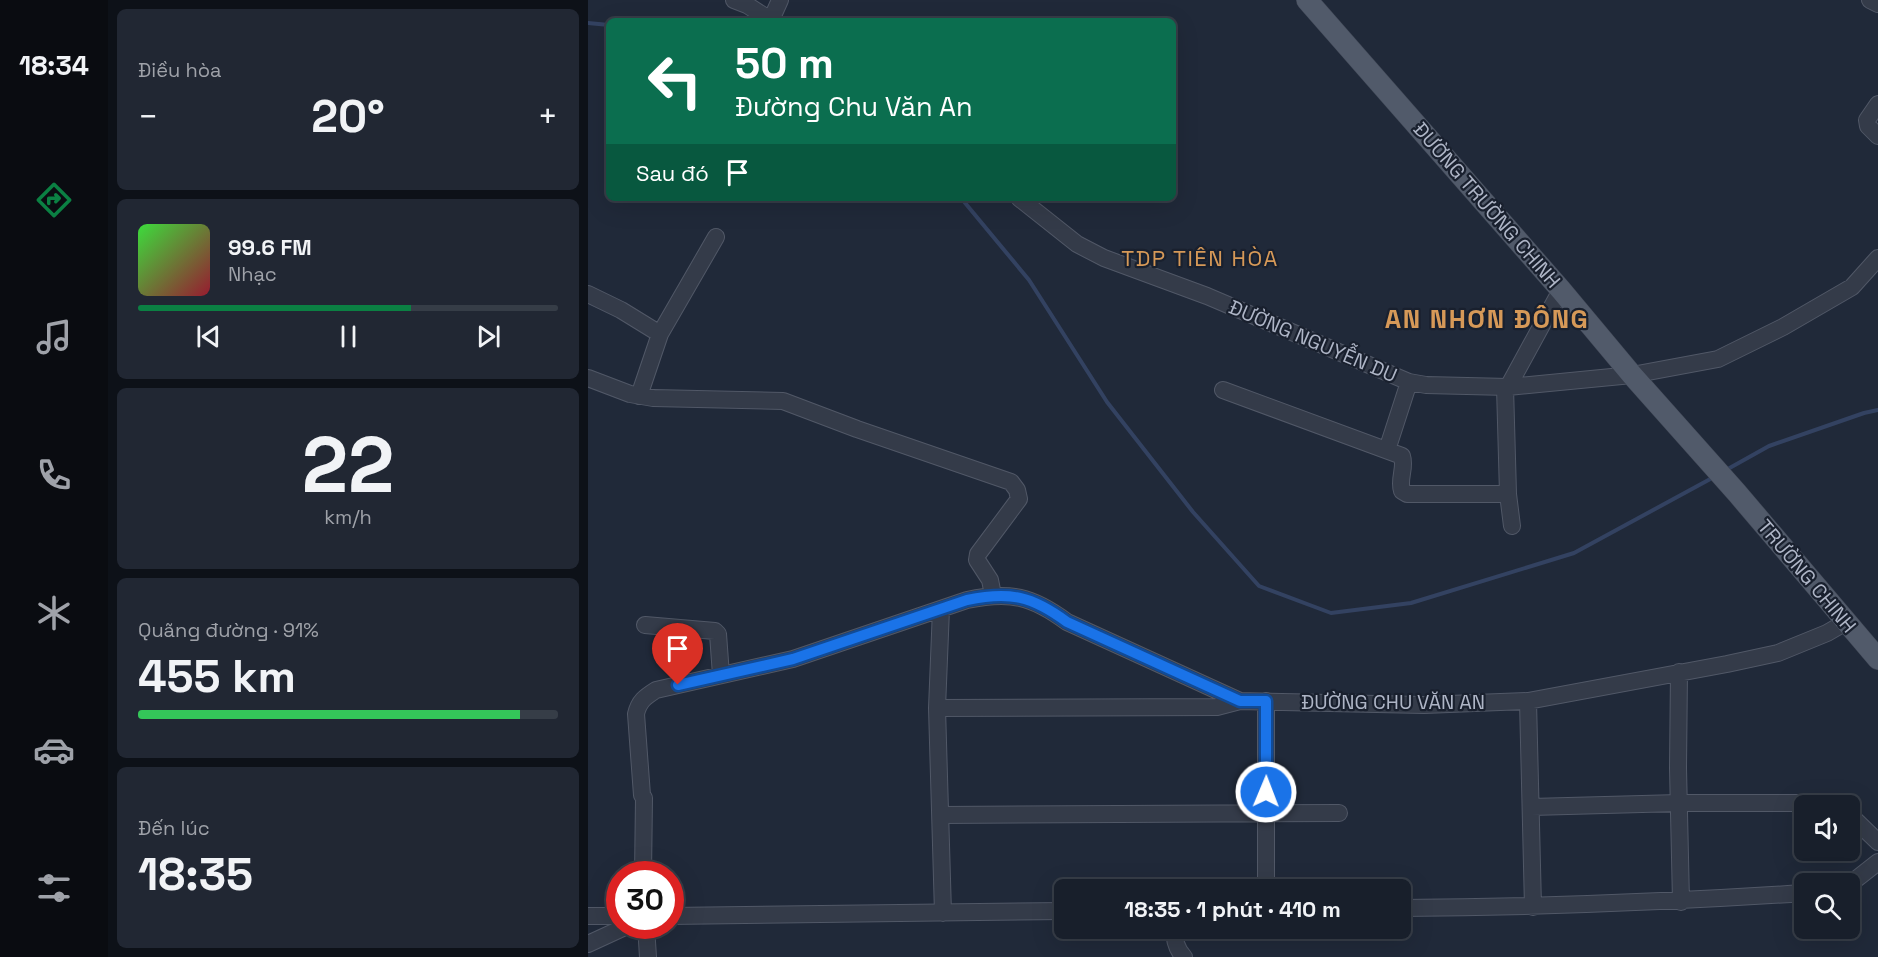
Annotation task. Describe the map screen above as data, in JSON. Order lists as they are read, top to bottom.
{
  "streets": {
    "main road": ["ĐƯỜNG TRƯỜNG CHINH", "TRƯỜNG CHINH"],
    "street": ["ĐƯỜNG NGUYỄN DU", "ĐƯỜNG CHU VĂN AN"]
  },
  "crossings": [
    ["ĐƯỜNG TRƯỜNG CHINH", "ĐƯỜNG NGUYỄN DU"],
    ["ĐƯỜNG TRƯỜNG CHINH", "TRƯỜNG CHINH"],
    ["TRƯỜNG CHINH", "ĐƯỜNG CHU VĂN AN"]
  ],
  "districts": ["TDP TIÊN HÒA", "AN NHƠN ĐÔNG"],
  "page": {
    "tabs": "18:34",
    "tile": [
      "Điều hòa",
      ["22", "km/h"],
      ["Quãng đường · 91%", "455 km"],
      ["Đến lúc", "18:35"]
    ],
    "turn": ["50 m", "Đường Chu Văn An"],
    "heat": ["−", "20°", "+"],
    "then": "Sau đó",
    "song": ["99.6 FM", "Nhạc"],
    "limit": "30",
    "trip": "18:35 · 1 phút · 410 m"
  }
}
